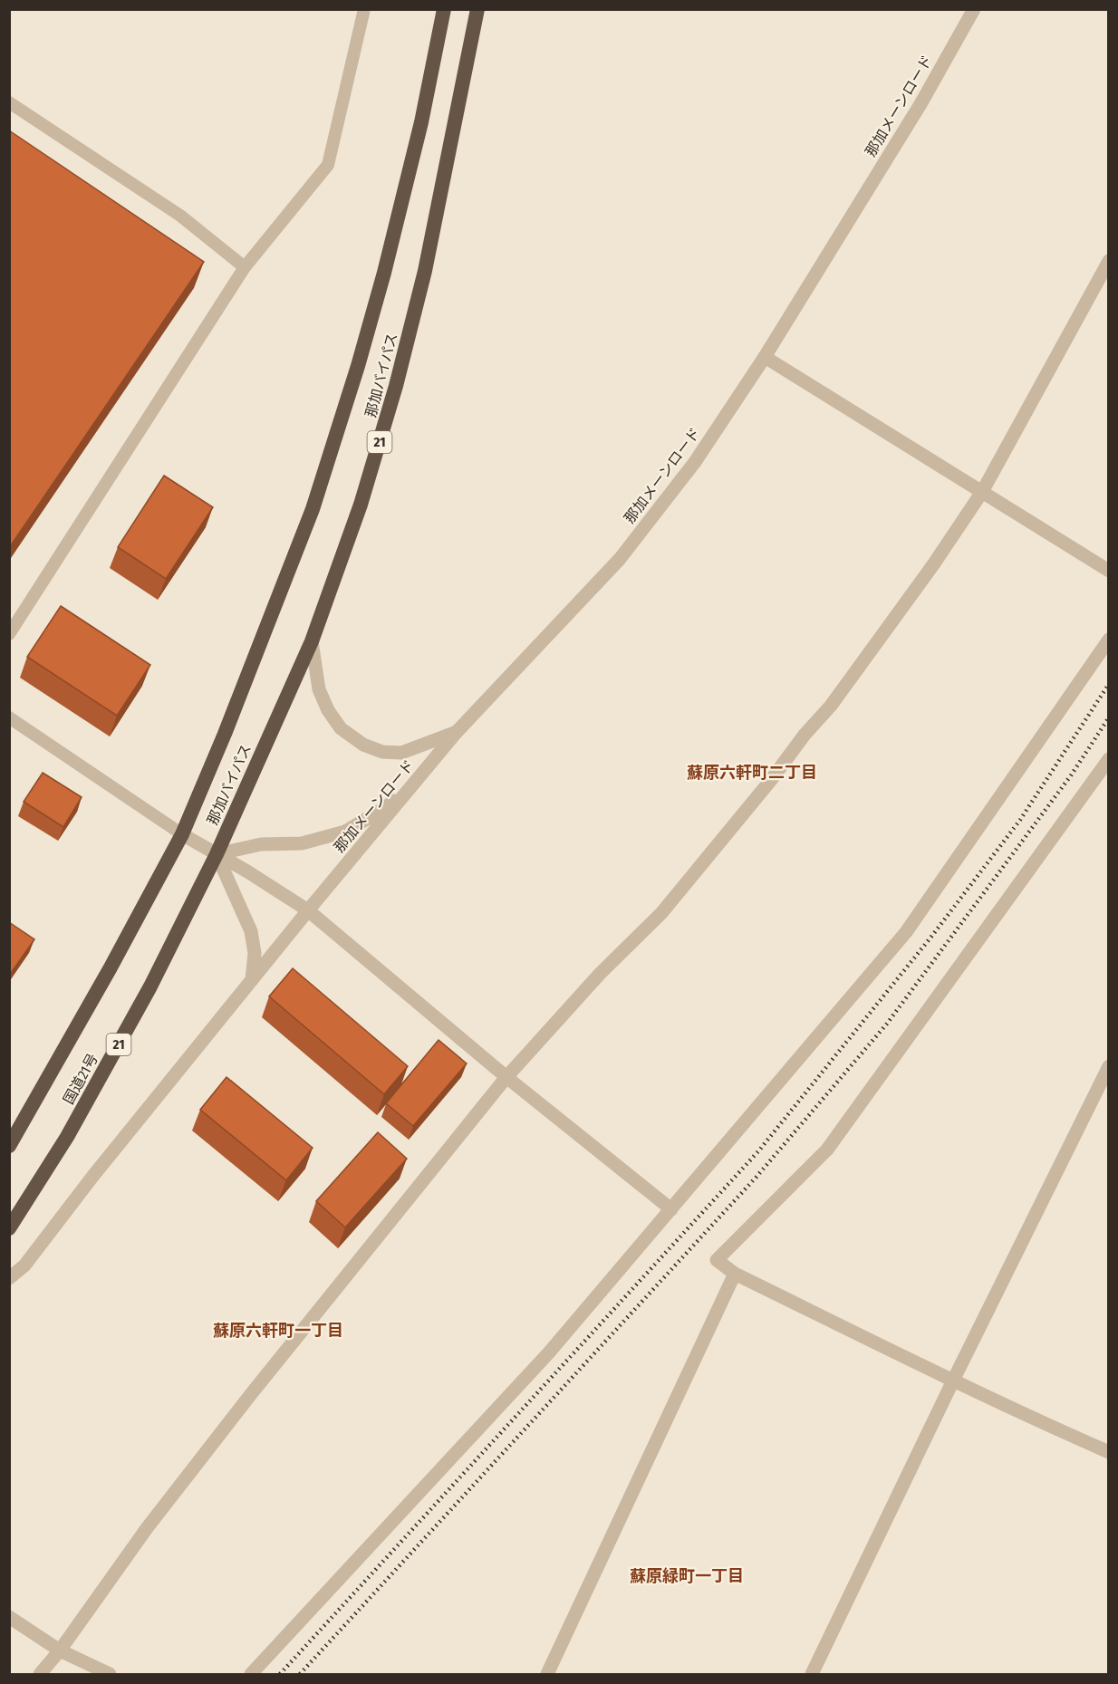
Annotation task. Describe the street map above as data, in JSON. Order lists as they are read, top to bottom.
{
  "streets": {
    "highway": ["那加バイパス", "21", "国道21号"],
    "street": ["那加メーンロード"]
  },
  "crossings": [
    ["那加バイパス", "国道21号"]
  ],
  "districts": ["蘇原六軒町二丁目", "蘇原六軒町一丁目", "蘇原緑町一丁目"]
}
